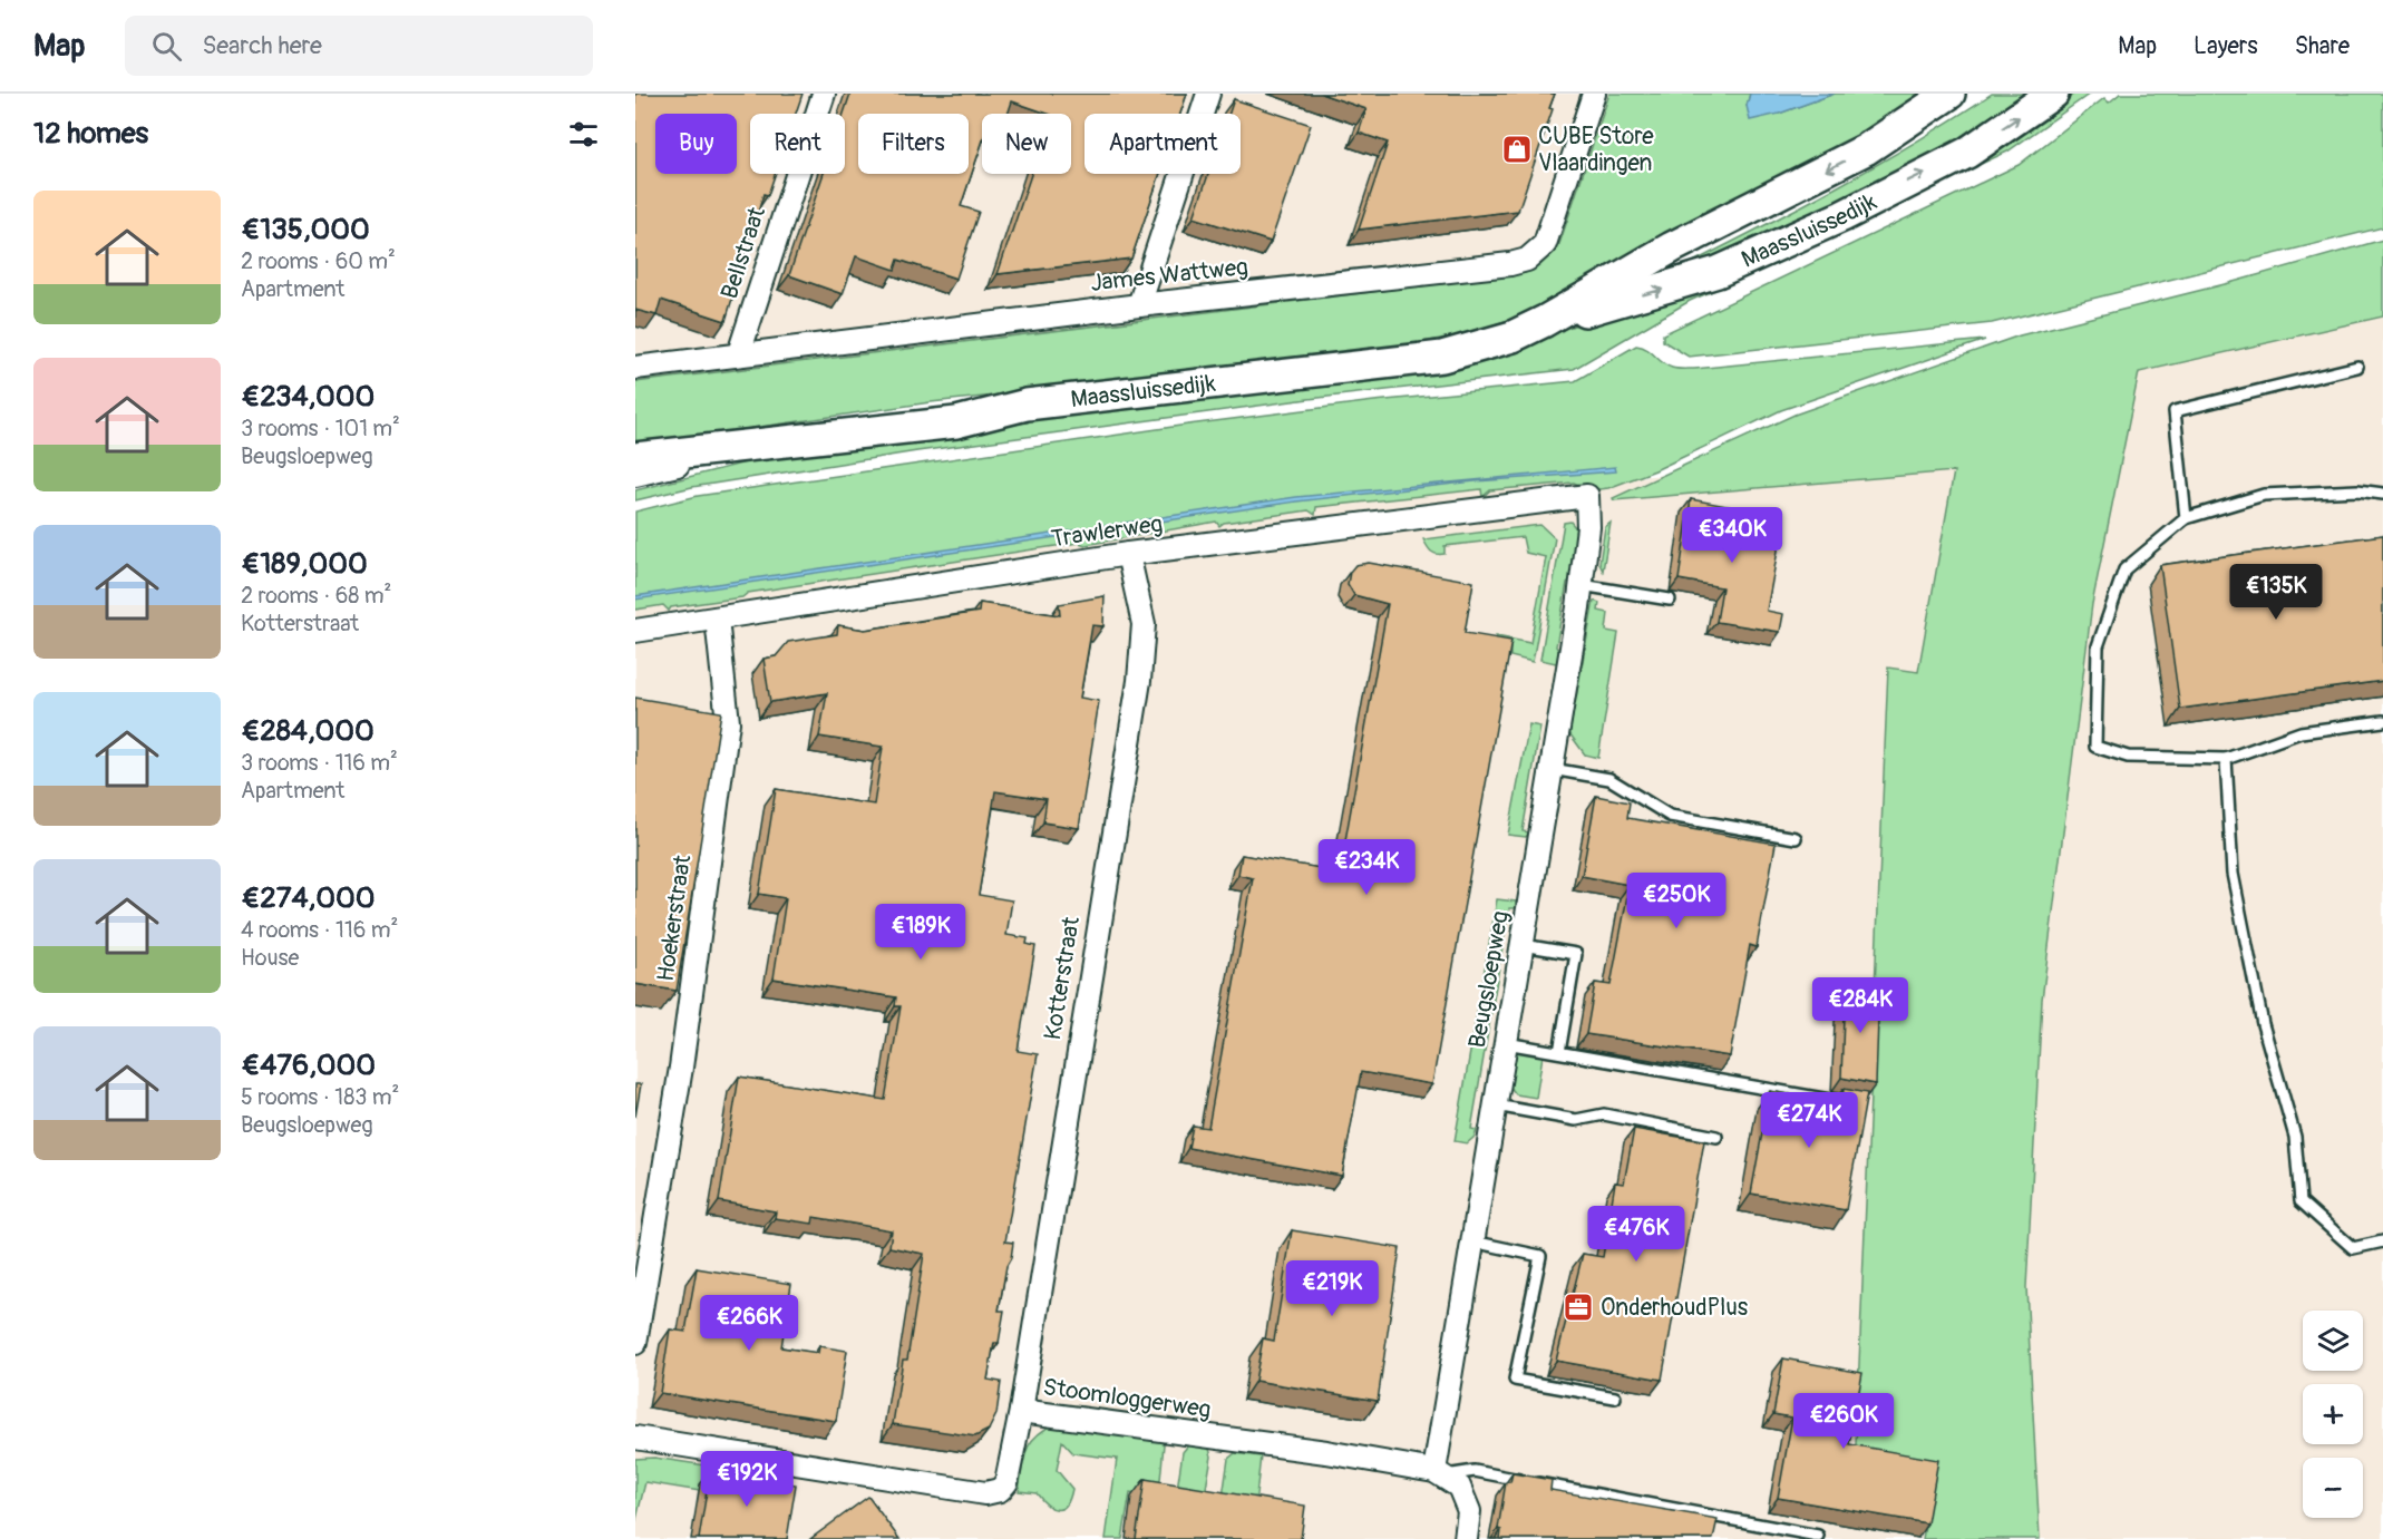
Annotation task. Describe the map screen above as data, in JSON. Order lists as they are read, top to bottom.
{
  "streets": {
    "street": [
      "Maassluissedijk",
      "Bellstraat",
      "James Wattweg",
      "Trawlerweg",
      "Hoekerstraat",
      "Kotterstraat",
      "Beugsloepweg",
      "Stoomloggerweg"
    ]
  },
  "crossings": [
    ["Bellstraat", "James Wattweg"],
    ["Trawlerweg", "Hoekerstraat"],
    ["Trawlerweg", "Kotterstraat"],
    ["Trawlerweg", "Beugsloepweg"],
    ["Kotterstraat", "Stoomloggerweg"],
    ["Beugsloepweg", "Stoomloggerweg"]
  ],
  "places": {
    "shop": ["CUBE Store Vlaardingen"],
    "office": ["OnderhoudPlus"]
  },
  "page": {
    "header": "Map",
    "search": "Search here",
    "nav": ["Map", "Layers", "Share"],
    "heading": "12 homes",
    "chip": [
      "Buy",
      "Rent",
      "Filters",
      "New",
      "Apartment"
    ],
    "list": [
      {
        "name": "€135,000",
        "note": "2 rooms · 60 m² · Apartment"
      },
      {
        "name": "€234,000",
        "note": "3 rooms · 101 m² · Beugsloepweg"
      },
      {
        "name": "€189,000",
        "note": "2 rooms · 68 m² · Kotterstraat"
      },
      {
        "name": "€284,000",
        "note": "3 rooms · 116 m² · Apartment"
      },
      {
        "name": "€274,000",
        "note": "4 rooms · 116 m² · House"
      },
      {
        "name": "€476,000",
        "note": "5 rooms · 183 m² · Beugsloepweg"
      }
    ],
    "price": [
      "€340K",
      "€135K",
      "€234K",
      "€250K",
      "€189K",
      "€284K",
      "€274K",
      "€476K",
      "€219K",
      "€266K",
      "€260K",
      "€192K"
    ],
    "map_buttons": ["+", "−"]
  }
}
